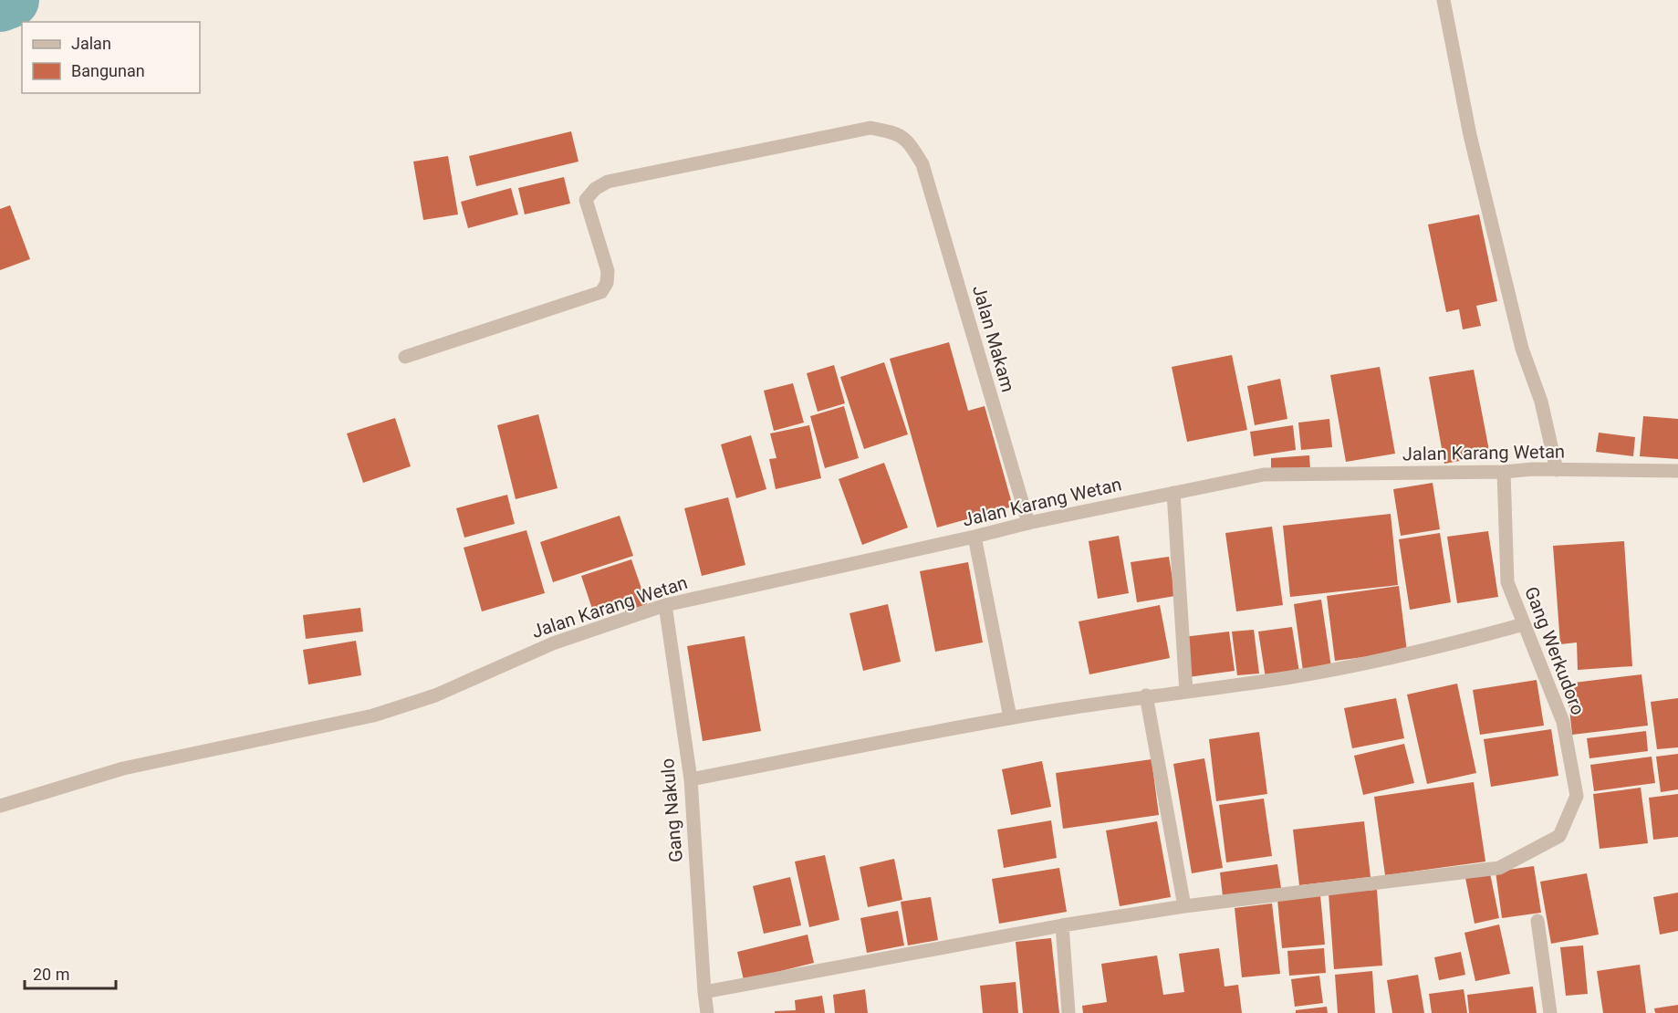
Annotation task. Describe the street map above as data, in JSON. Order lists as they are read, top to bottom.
{
  "streets": {
    "street": [
      "Jalan Makam",
      "Jalan Karang Wetan",
      "Gang Werkudoro",
      "Gang Nakulo"
    ]
  },
  "crossings": [
    ["Jalan Makam", "Jalan Karang Wetan"],
    ["Jalan Karang Wetan", "Gang Werkudoro"],
    ["Jalan Karang Wetan", "Gang Nakulo"]
  ],
  "legend": ["Jalan", "Bangunan"],
  "scale_bar": "20 m"
}
